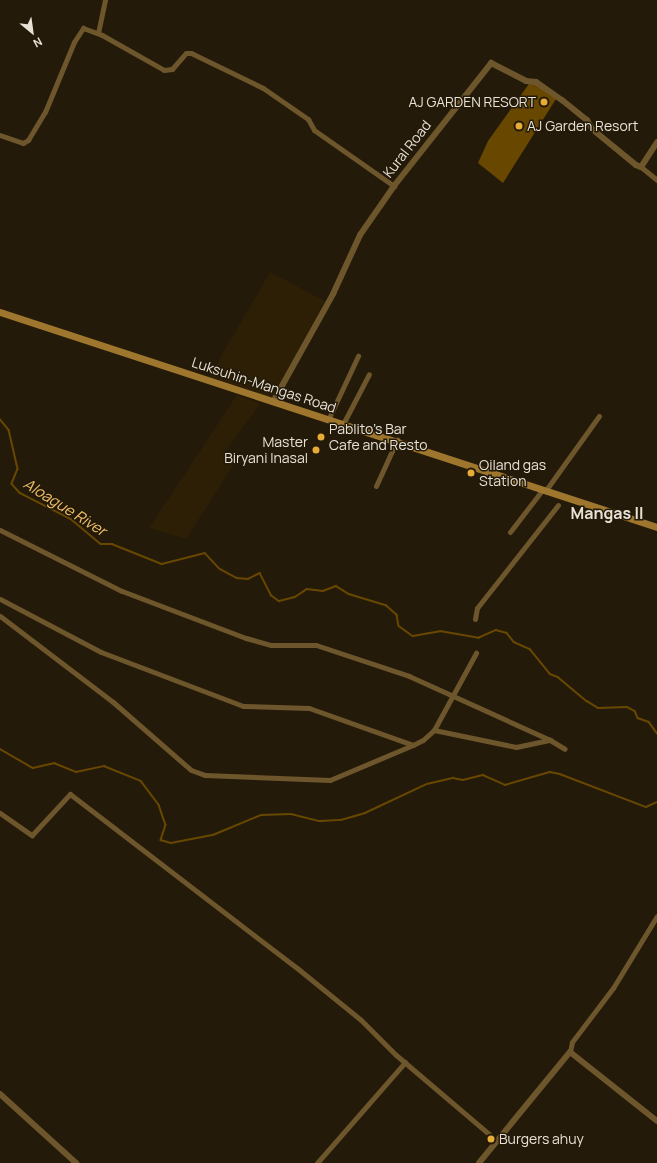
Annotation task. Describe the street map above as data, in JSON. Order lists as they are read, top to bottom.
{
  "streets": {
    "main road": ["Luksuhin-Mangas Road"],
    "street": ["Kural Road"]
  },
  "crossings": [
    ["Kural Road", "Luksuhin-Mangas Road"]
  ],
  "districts": ["Mangas II"],
  "water": ["Aloague River"],
  "places": [
    "AJ GARDEN RESORT",
    "AJ Garden Resort",
    "Pablito’s Bar Cafe and Resto",
    "Master Biryani Inasal",
    "Oiland gas Station",
    "Burgers ahuy"
  ],
  "north": "bottom right"
}
